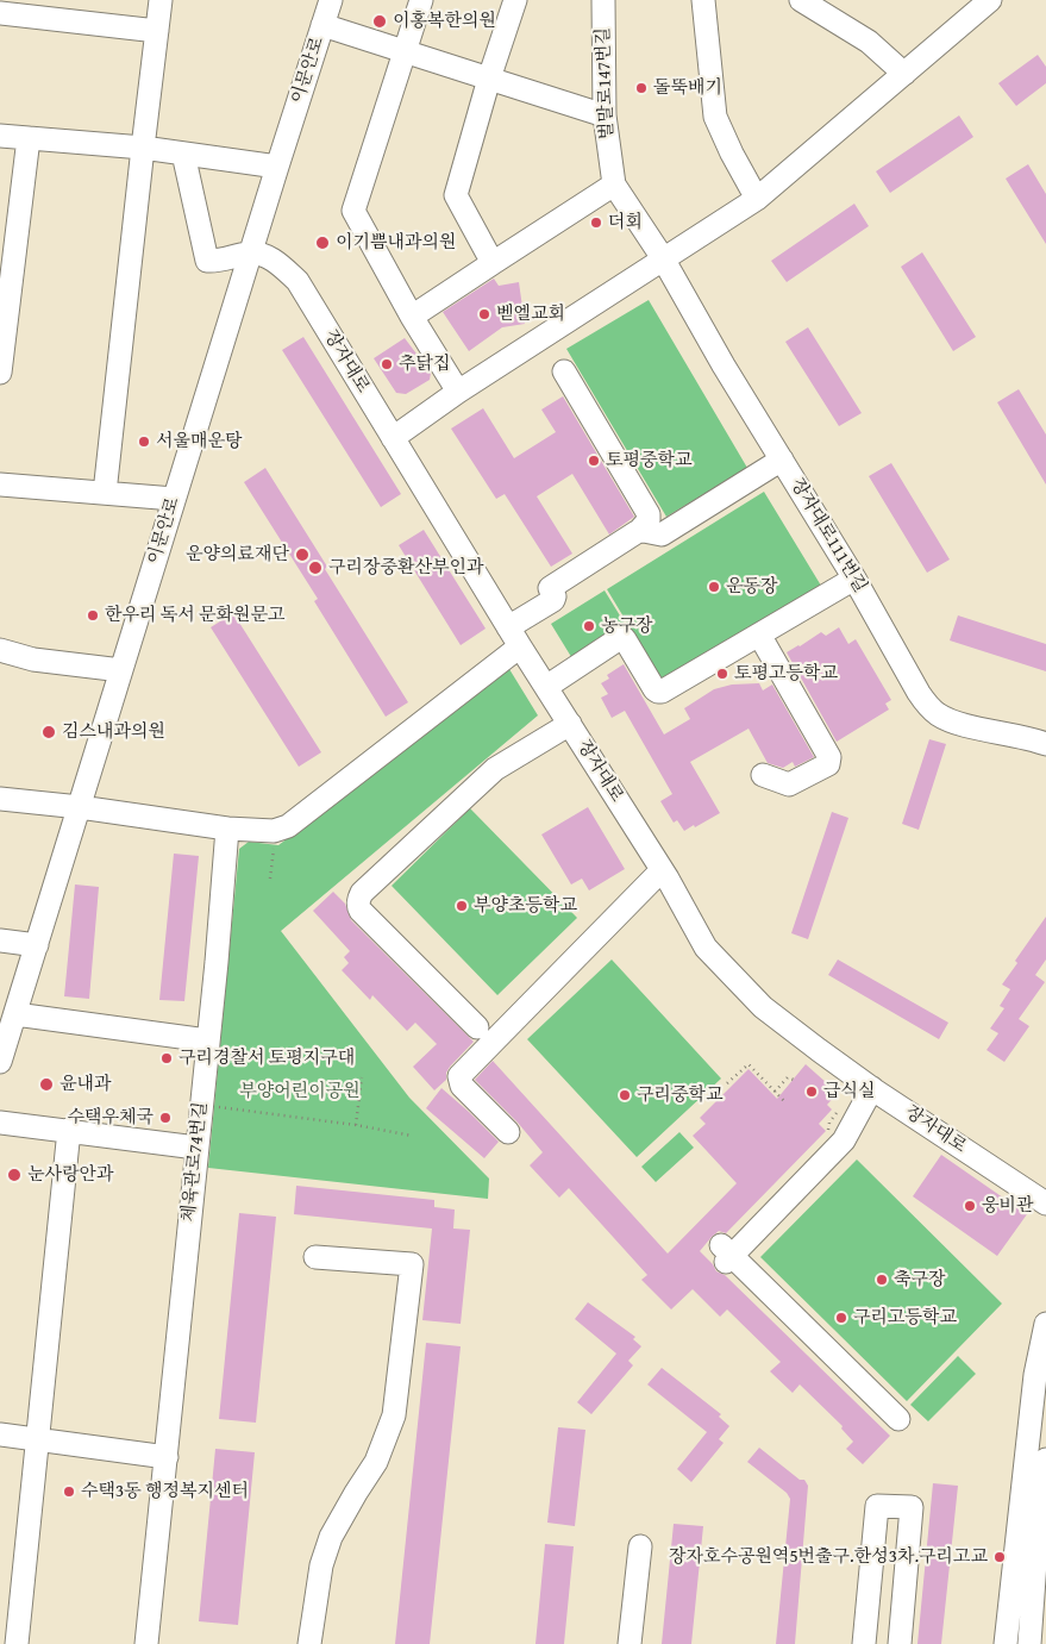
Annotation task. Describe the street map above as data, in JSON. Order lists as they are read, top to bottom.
{
  "streets": {
    "street": [
      "이문안로",
      "벌말로147번길",
      "장자대로",
      "장자대로111번길",
      "체육관로74번길"
    ]
  },
  "crossings": [
    ["이문안로", "장자대로"],
    ["벌말로147번길", "장자대로111번길"]
  ],
  "parks": ["부양어린이공원"],
  "places": [
    "이홍복한의원",
    "돌뚝배기",
    "더회",
    "이기쁨내과의원",
    "벧엘교회",
    "추닭집",
    "서울매운탕",
    "토평중학교",
    "운양의료재단",
    "구리장중환산부인과",
    "운동장",
    "한우리 독서 문화원문고",
    "농구장",
    "토평고등학교",
    "김스내과의원",
    "부양초등학교",
    "구리경찰서 토평지구대",
    "윤내과",
    "급식실",
    "구리중학교",
    "수택우체국",
    "눈사랑안과",
    "웅비관",
    "축구장",
    "구리고등학교",
    "수택3동 행정복지센터",
    "장자호수공원역5번출구.한성3차.구리고교"
  ]
}
